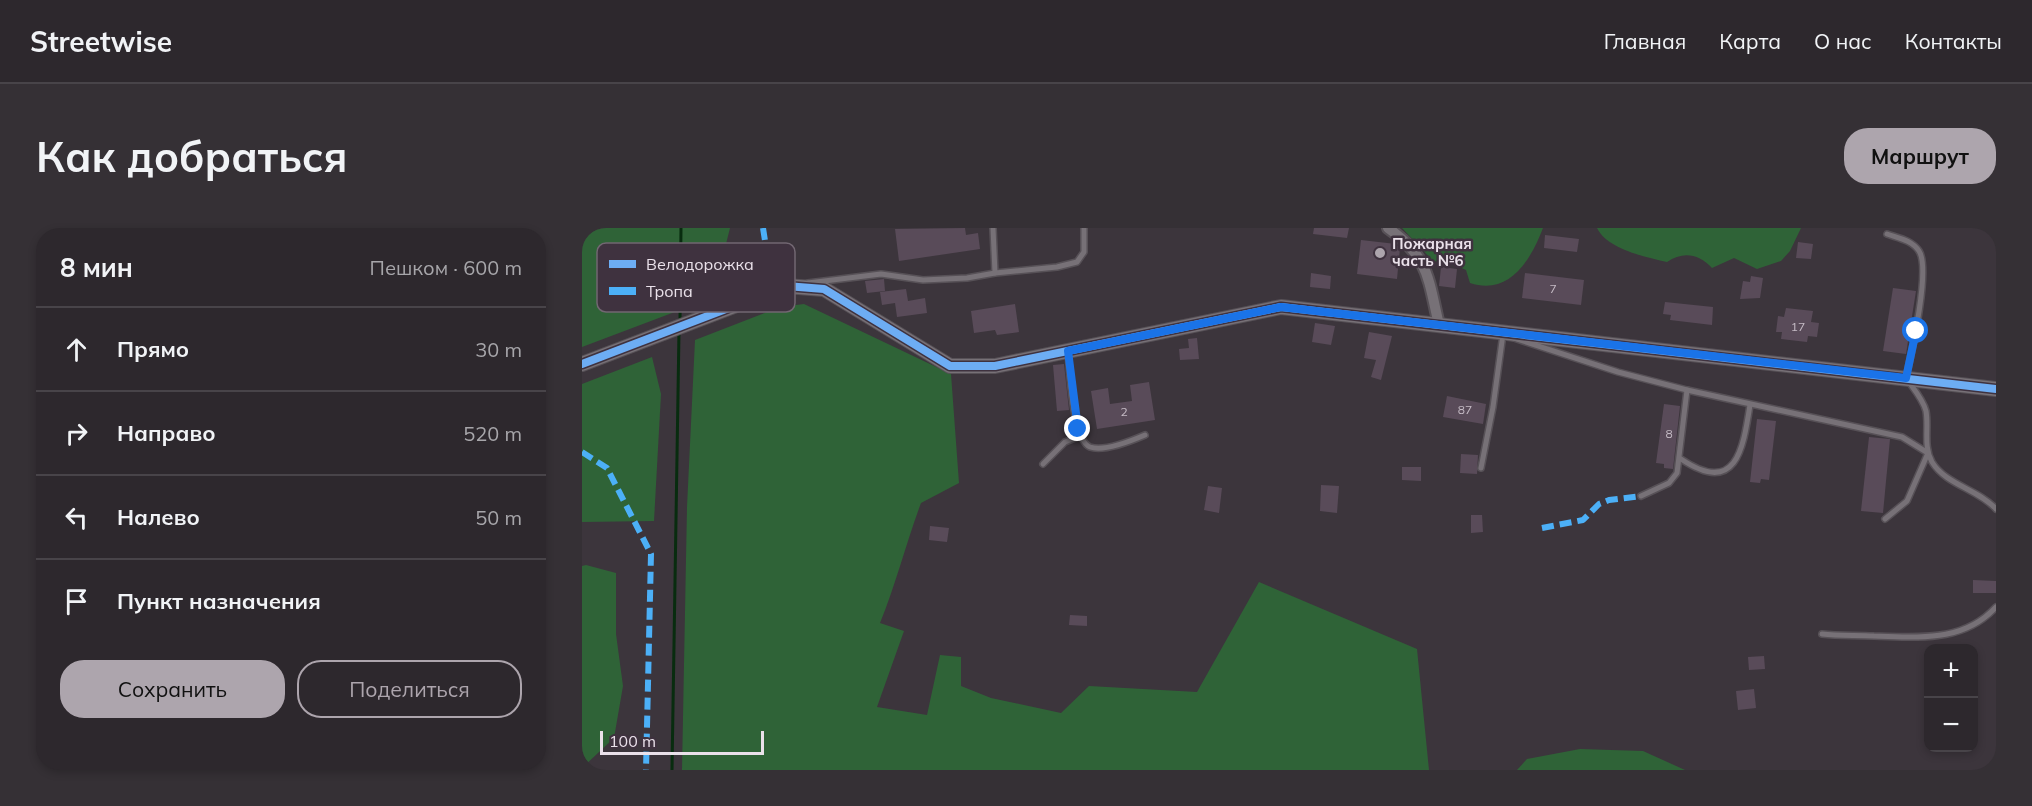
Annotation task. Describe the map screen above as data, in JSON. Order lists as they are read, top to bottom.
{
  "places": ["Пожарная часть №6"],
  "house_numbers": [
    "7",
    "17",
    "87",
    "2",
    "8"
  ],
  "legend": ["Велодорожка", "Тропа"],
  "scale_bar": "100 m",
  "page": {
    "header": "Streetwise",
    "nav": [
      "Главная",
      "Карта",
      "О нас",
      "Контакты"
    ],
    "buttons": [
      "Маршрут",
      ["Сохранить", "Поделиться"]
    ],
    "title": "Как добраться",
    "heading": ["8 мин", "Пешком · 600 m"],
    "list": [
      ["Прямо", "30 m"],
      ["Направо", "520 m"],
      ["Налево", "50 m"],
      "Пункт назначения"
    ],
    "map_buttons": ["+", "−"],
    "scale": "100 m"
  }
}
